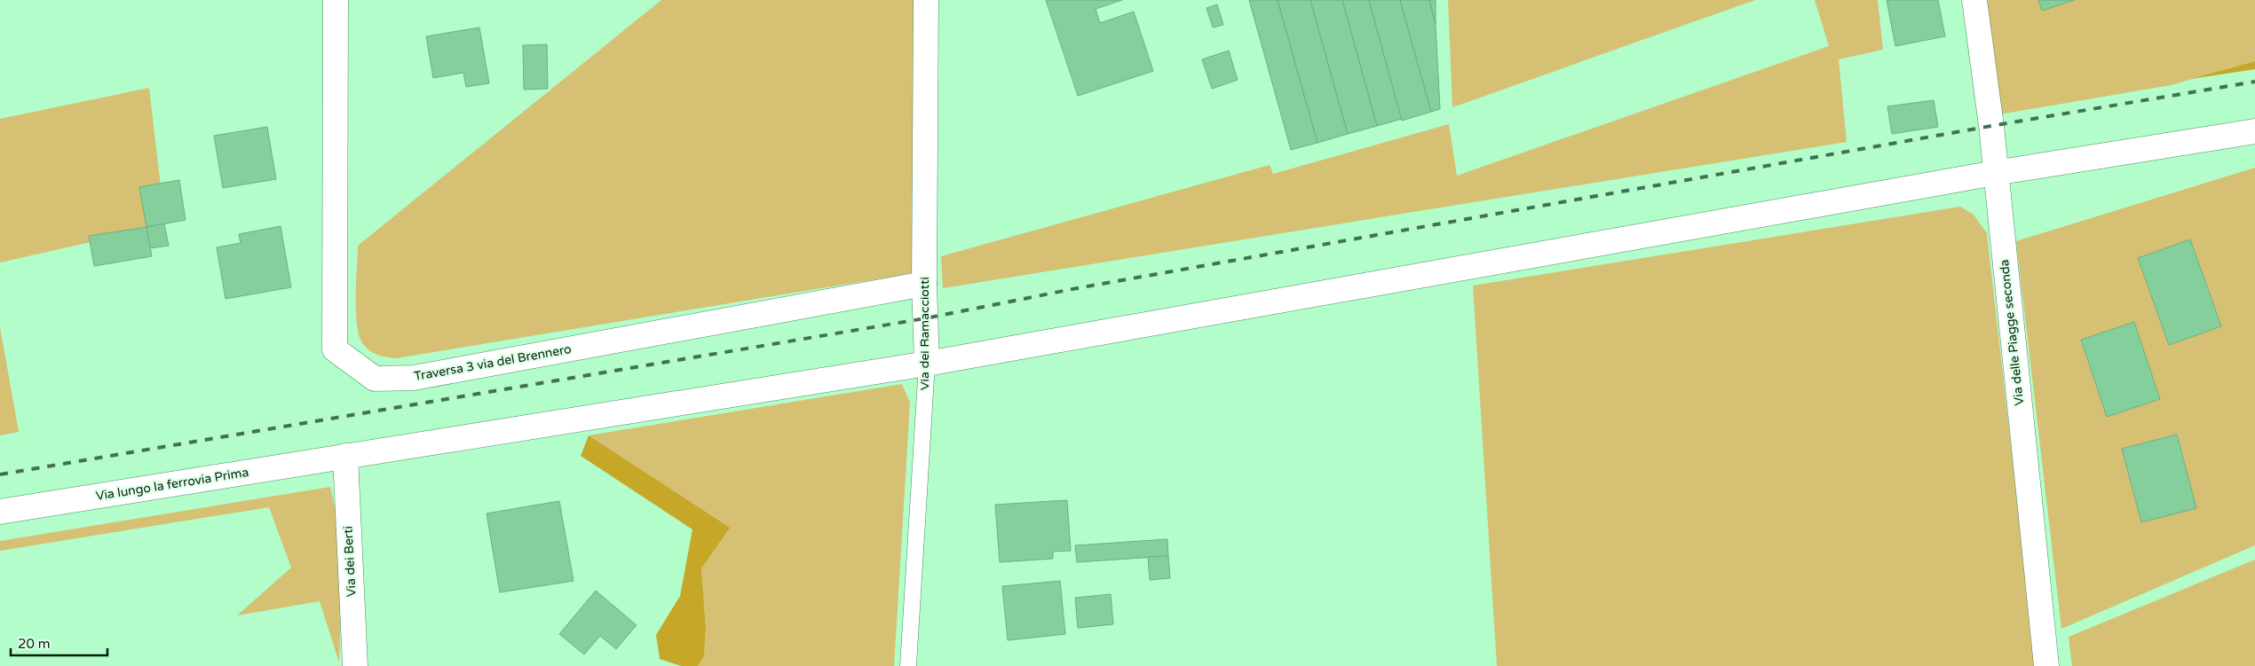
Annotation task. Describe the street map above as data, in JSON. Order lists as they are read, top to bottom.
{
  "streets": {
    "street": [
      "Via delle Piagge seconda",
      "Via dei Ramacciotti",
      "Traversa 3 via del Brennero",
      "Via lungo la ferrovia Prima",
      "Via dei Berti"
    ]
  },
  "crossings": [
    ["Via delle Piagge seconda", "Via lungo la ferrovia Prima"],
    ["Via dei Ramacciotti", "Traversa 3 via del Brennero"],
    ["Via dei Ramacciotti", "Via lungo la ferrovia Prima"],
    ["Via lungo la ferrovia Prima", "Via dei Berti"]
  ],
  "scale_bar": "20 m"
}
